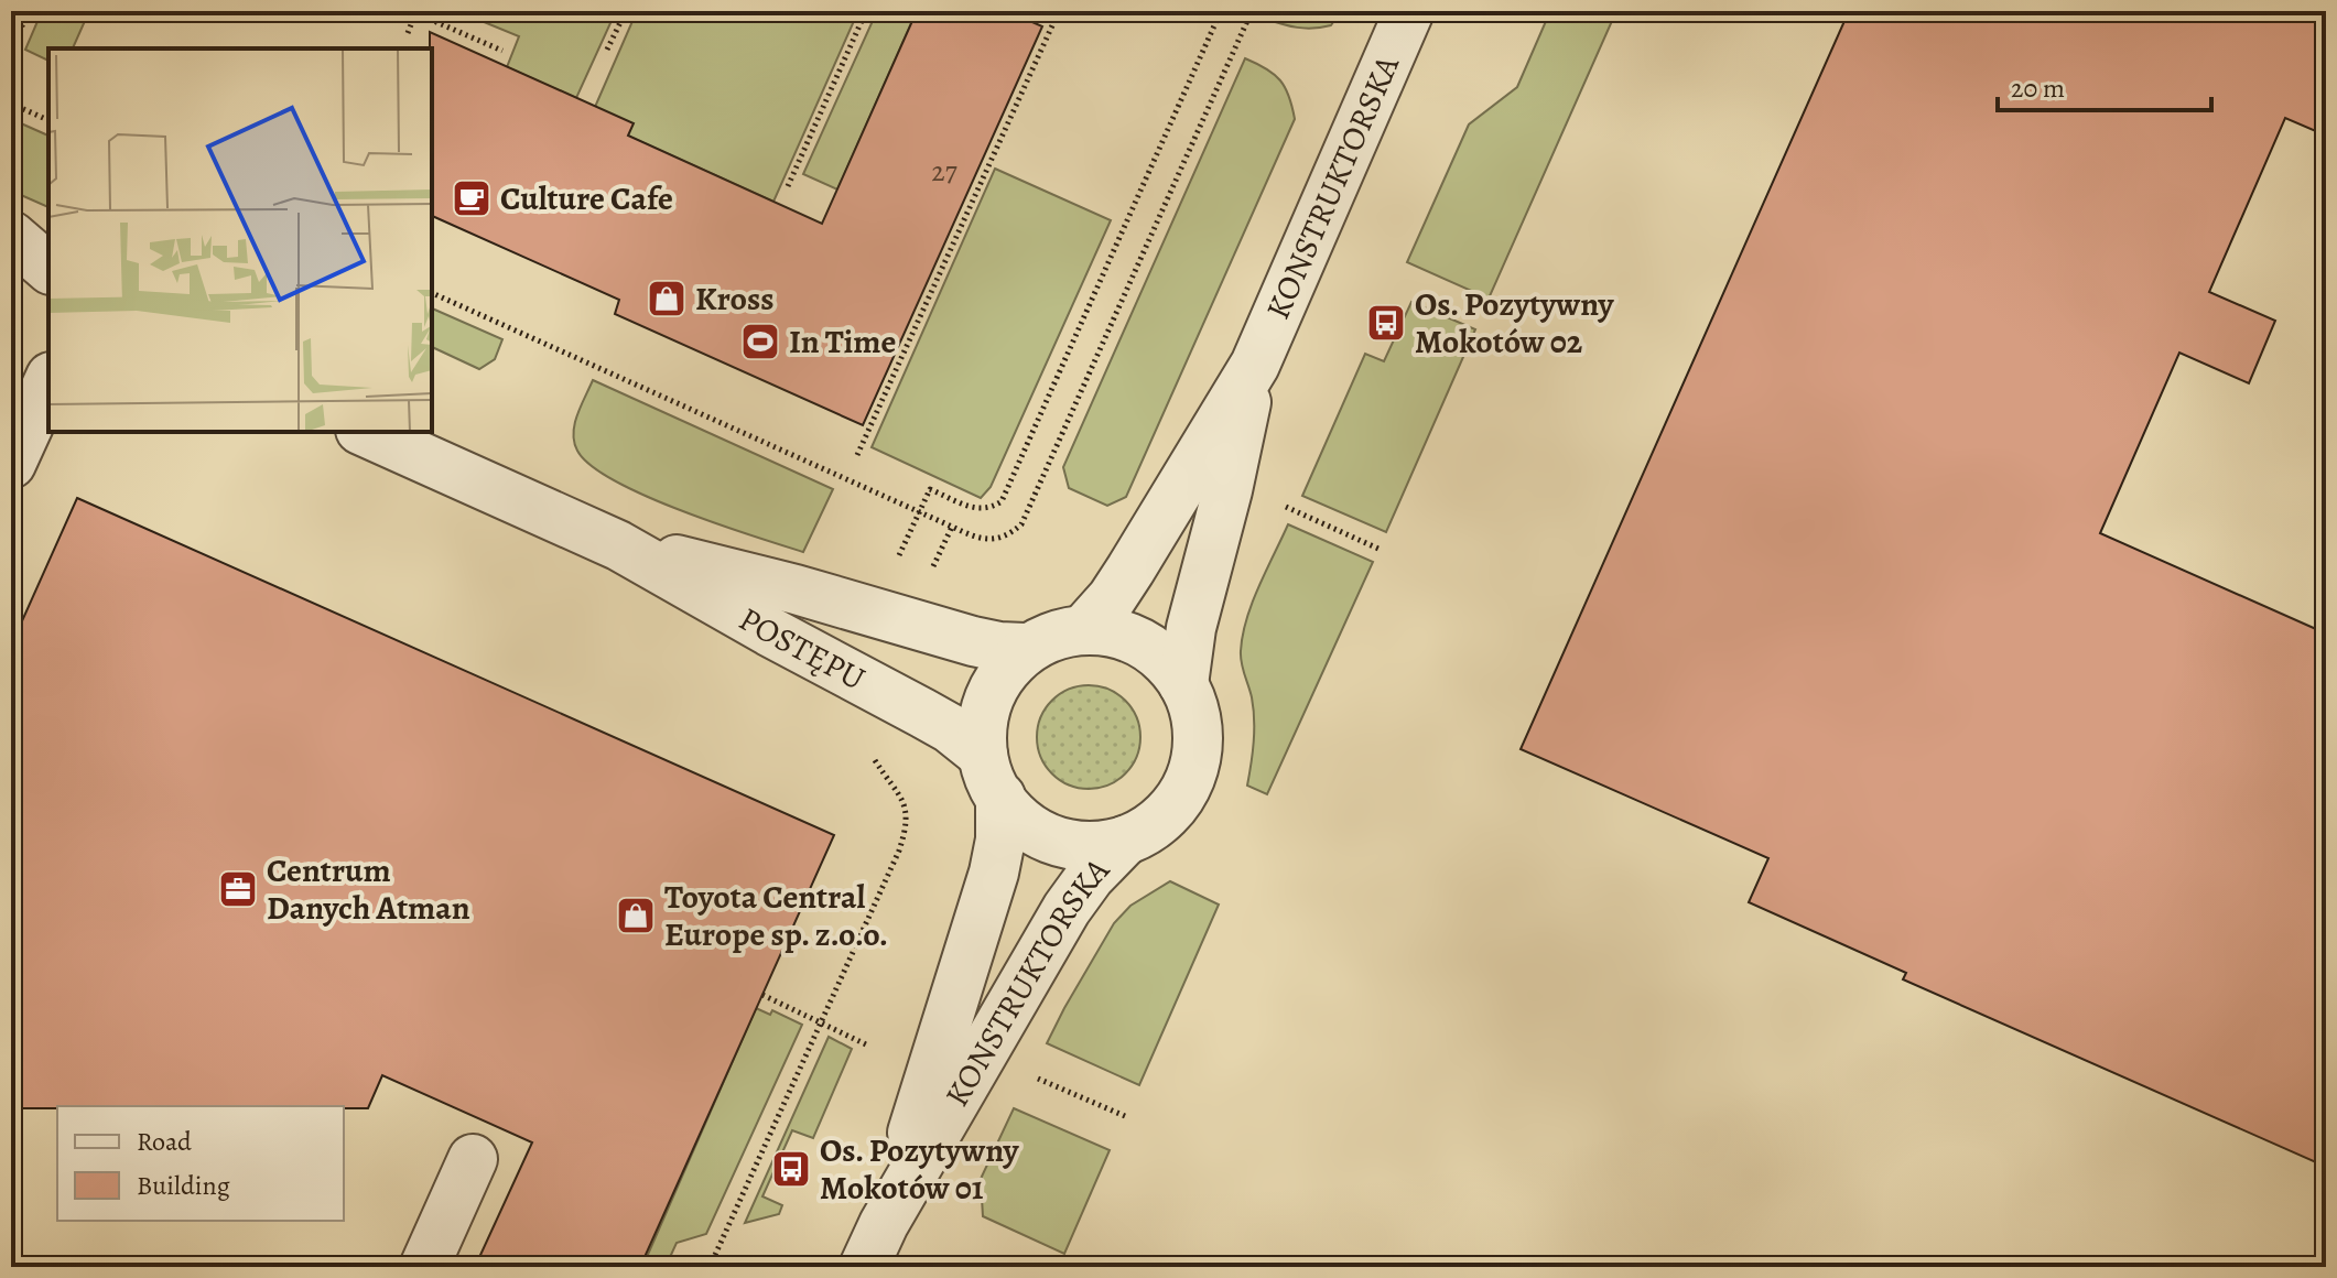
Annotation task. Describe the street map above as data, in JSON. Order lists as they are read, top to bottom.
{
  "streets": {
    "street": ["KONSTRUKTORSKA", "POSTĘPU"]
  },
  "crossings": [
    ["KONSTRUKTORSKA", "POSTĘPU"]
  ],
  "places": {
    "cafe": ["Culture Cafe"],
    "shop": ["Kross", "Toyota Central Europe sp. z.o.o."],
    "bus stop": ["Os. Pozytywny Mokotów 02", "Os. Pozytywny Mokotów 01"],
    "sports": ["In Time"],
    "office": ["Centrum Danych Atman"]
  },
  "house_numbers": ["27"],
  "legend": ["Road", "Building"],
  "scale_bar": "20 m"
}
